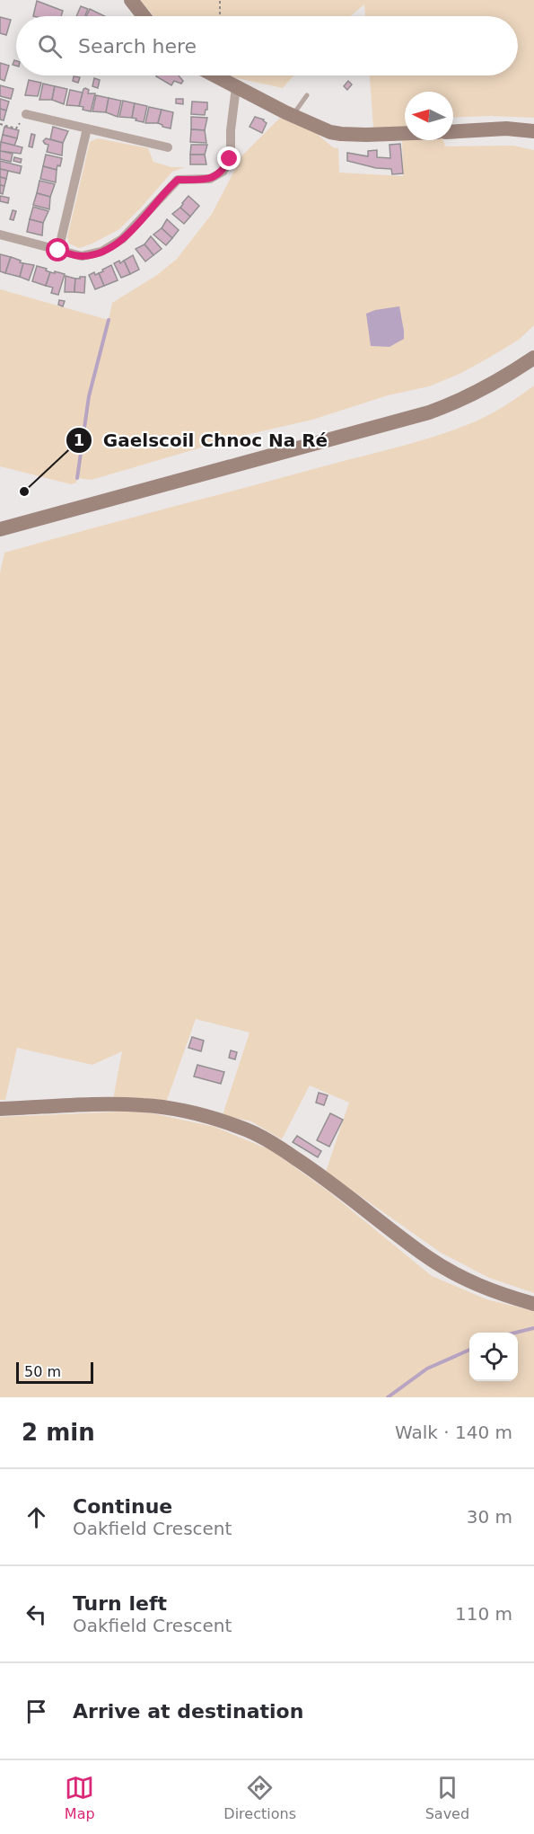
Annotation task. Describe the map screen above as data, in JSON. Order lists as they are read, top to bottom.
{
  "places": ["Gaelscoil Chnoc Na Ré"],
  "scale_bar": "50 m",
  "north": "left",
  "page": {
    "search": "Search here",
    "scale": "50 m",
    "heading": ["2 min", "Walk · 140 m"],
    "list": [
      ["Continue", "Oakfield Crescent", "30 m"],
      ["Turn left", "Oakfield Crescent", "110 m"],
      "Arrive at destination"
    ],
    "nav": ["Map", "Directions", "Saved"]
  }
}
